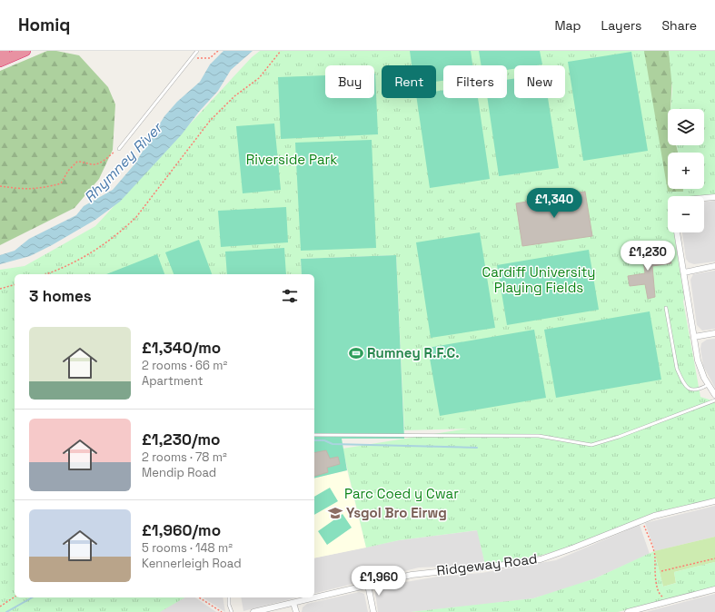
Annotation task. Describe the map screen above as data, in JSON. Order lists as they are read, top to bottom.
{
  "streets": {
    "street": ["Ridgeway Road"]
  },
  "water": ["Rhymney River"],
  "parks": ["Riverside Park", "Cardiff University Playing Fields", "Parc Coed y Cwar"],
  "places": {
    "sports": ["Rumney R.F.C."],
    "school or university": ["Ysgol Bro Eirwg"]
  },
  "page": {
    "header": "Homiq",
    "nav": ["Map", "Layers", "Share"],
    "chip": [
      "Buy",
      "Rent",
      "Filters",
      "New"
    ],
    "map_buttons": ["+", "−"],
    "price": ["£1,340", "£1,230", "£1,960"],
    "heading": "3 homes",
    "list": [
      {
        "name": "£1,340/mo",
        "note": "2 rooms · 66 m² · Apartment"
      },
      {
        "name": "£1,230/mo",
        "note": "2 rooms · 78 m² · Mendip Road"
      },
      {
        "name": "£1,960/mo",
        "note": "5 rooms · 148 m² · Kennerleigh Road"
      }
    ]
  }
}
